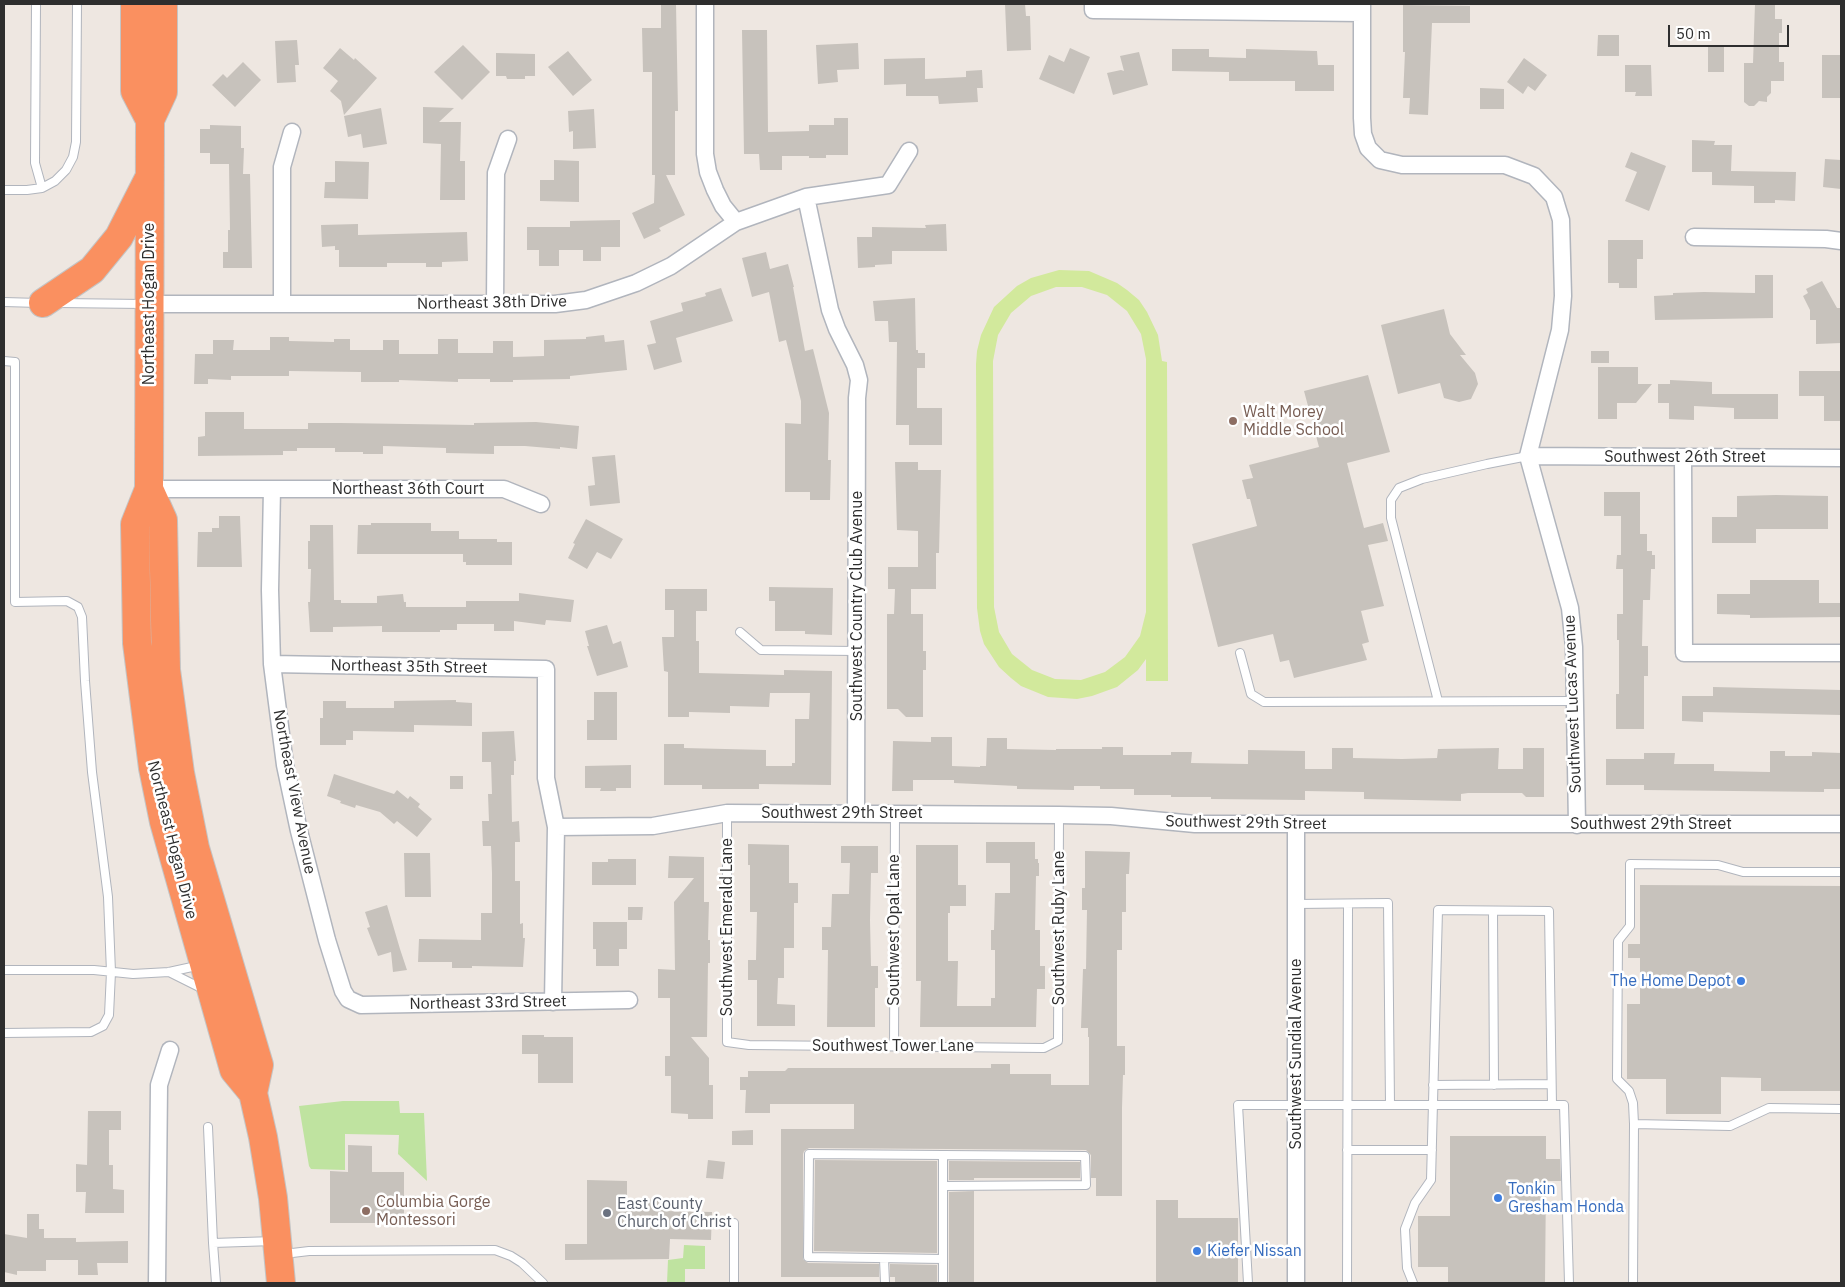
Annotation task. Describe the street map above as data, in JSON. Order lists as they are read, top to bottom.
{
  "streets": {
    "highway": ["Northeast Hogan Drive"],
    "street": [
      "Northeast 38th Drive",
      "Southwest 26th Street",
      "Northeast 36th Court",
      "Southwest Country Club Avenue",
      "Northeast 35th Street",
      "Southwest Lucas Avenue",
      "Northeast View Avenue",
      "Southwest 29th Street",
      "Northeast 33rd Street",
      "Southwest Sundial Avenue"
    ],
    "lane": [
      "Southwest Emerald Lane",
      "Southwest Ruby Lane",
      "Southwest Opal Lane",
      "Southwest Tower Lane"
    ]
  },
  "crossings": [
    ["Northeast 38th Drive", "Northeast Hogan Drive"],
    ["Northeast 38th Drive", "Southwest Country Club Avenue"],
    ["Northeast Hogan Drive", "Northeast 36th Court"],
    ["Southwest 26th Street", "Southwest Lucas Avenue"],
    ["Northeast 36th Court", "Northeast View Avenue"],
    ["Southwest Country Club Avenue", "Southwest 29th Street"],
    ["Northeast 35th Street", "Northeast View Avenue"],
    ["Northeast 35th Street", "Southwest 29th Street"],
    ["Southwest Lucas Avenue", "Southwest 29th Street"],
    ["Northeast View Avenue", "Northeast 33rd Street"],
    ["Southwest 29th Street", "Southwest Emerald Lane"],
    ["Southwest 29th Street", "Southwest Ruby Lane"],
    ["Southwest 29th Street", "Southwest Opal Lane"],
    ["Southwest 29th Street", "Southwest Sundial Avenue"],
    ["Southwest Emerald Lane", "Southwest Tower Lane"],
    ["Southwest Ruby Lane", "Southwest Tower Lane"],
    ["Southwest Opal Lane", "Southwest Tower Lane"]
  ],
  "places": [
    "Walt Morey Middle School",
    "The Home Depot",
    "Tonkin Gresham Honda",
    "Columbia Gorge Montessori",
    "East County Church of Christ",
    "Kiefer Nissan"
  ],
  "scale_bar": "50 m"
}
